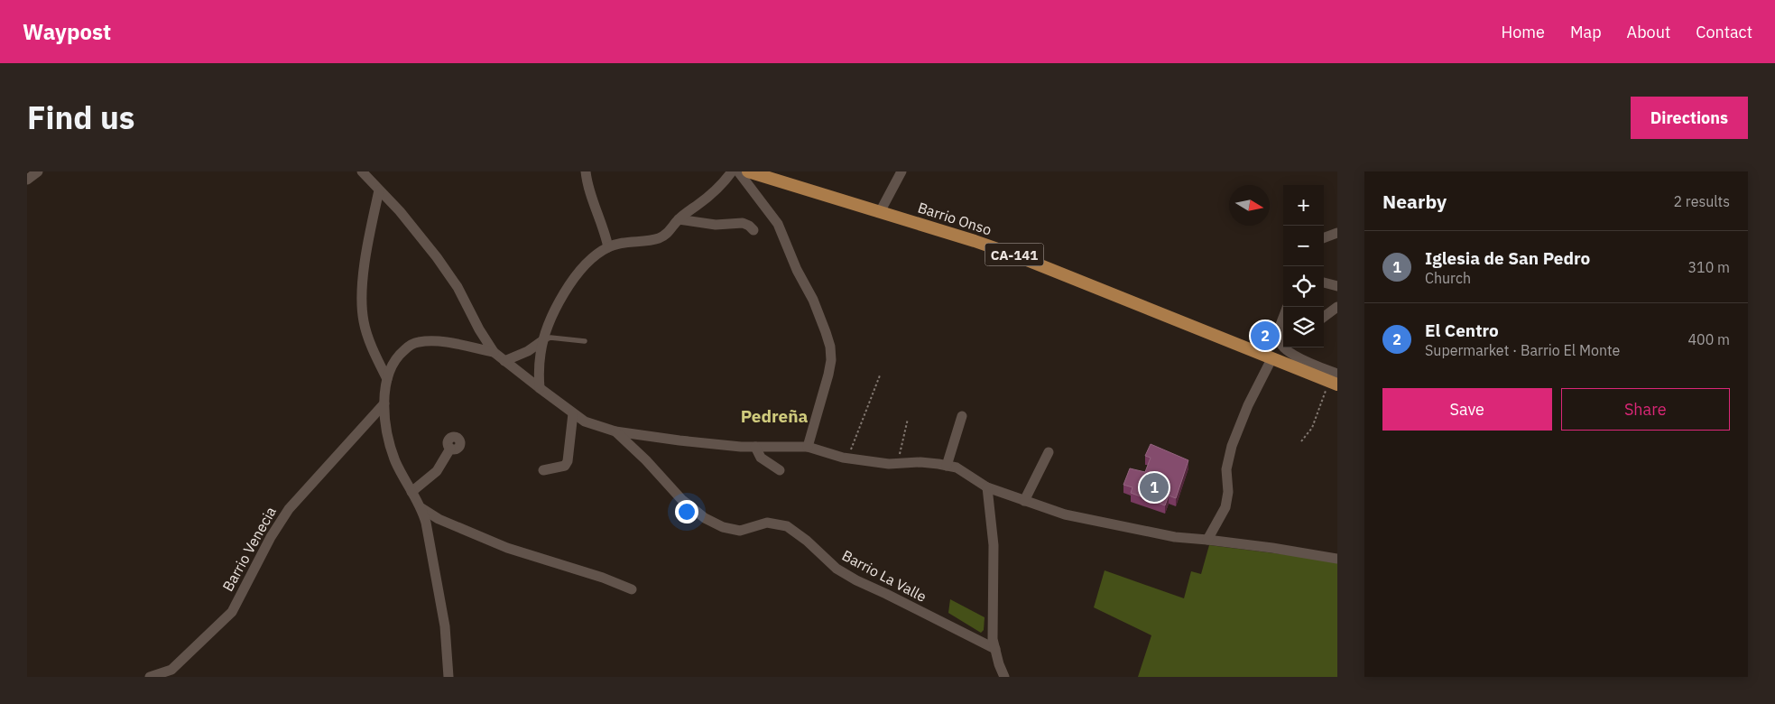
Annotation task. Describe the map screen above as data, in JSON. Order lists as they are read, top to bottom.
{
  "streets": {
    "main road": ["Barrio Onso", "CA-141"],
    "street": ["Barrio Venecia", "Barrio La Valle"]
  },
  "crossings": [
    ["Barrio Onso", "CA-141"]
  ],
  "districts": ["Pedreña"],
  "north": "right",
  "page": {
    "header": "Waypost",
    "nav": [
      "Home",
      "Map",
      "About",
      "Contact"
    ],
    "title": "Find us",
    "buttons": [
      "Directions",
      ["Save", "Share"]
    ],
    "heading": ["Nearby", "2 results"],
    "map_buttons": ["+", "−"],
    "list": [
      {
        "mark": "1",
        "name": "Iglesia de San Pedro",
        "note": "Church",
        "value": "310 m"
      },
      {
        "mark": "2",
        "name": "El Centro",
        "note": "Supermarket · Barrio El Monte",
        "value": "400 m"
      }
    ],
    "pins": ["2", "1"]
  }
}
